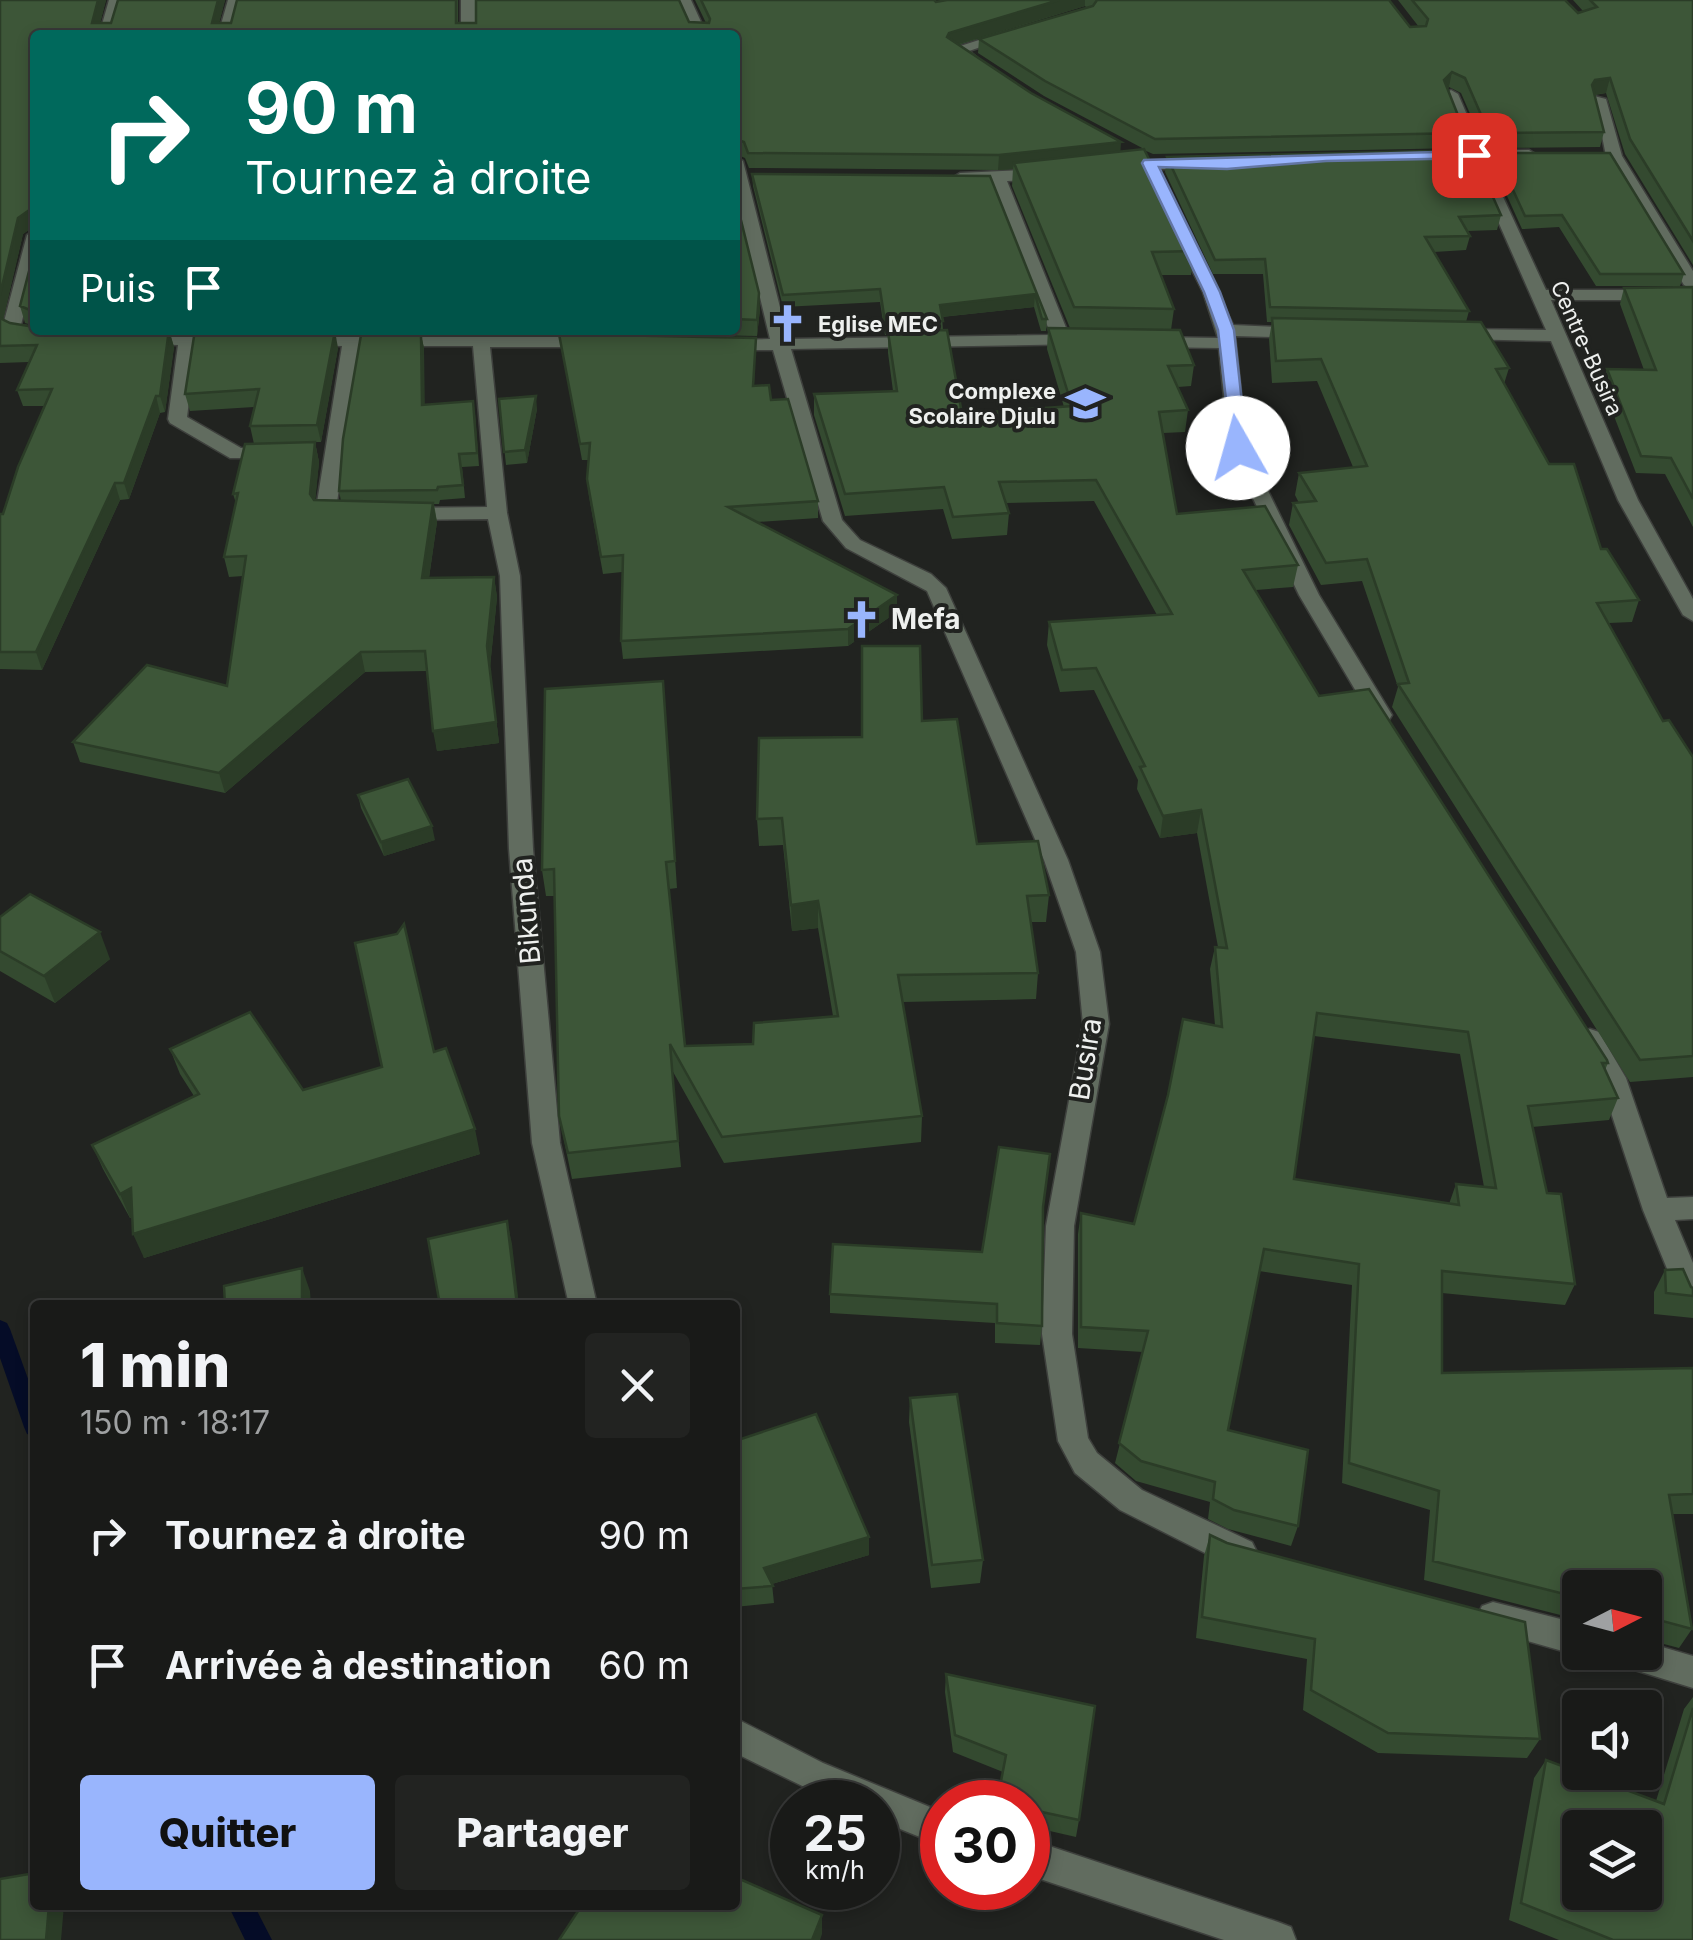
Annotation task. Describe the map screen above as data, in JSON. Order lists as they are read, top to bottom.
{
  "streets": {
    "street": ["Centre-Busira", "Bikunda", "Busira"]
  },
  "places": {
    "church": ["Eglise MEC", "Mefa"],
    "school or university": ["Complexe Scolaire Djulu"]
  },
  "north": "right",
  "page": {
    "turn": ["90 m", "Tournez à droite"],
    "then": "Puis",
    "heading": ["1 min", "150 m · 18:17"],
    "list": [
      {
        "name": "Tournez à droite",
        "value": "90 m"
      },
      {
        "name": "Arrivée à destination",
        "value": "60 m"
      }
    ],
    "buttons": ["Quitter", "Partager"],
    "speed": "25 km/h",
    "limit": "30"
  }
}
